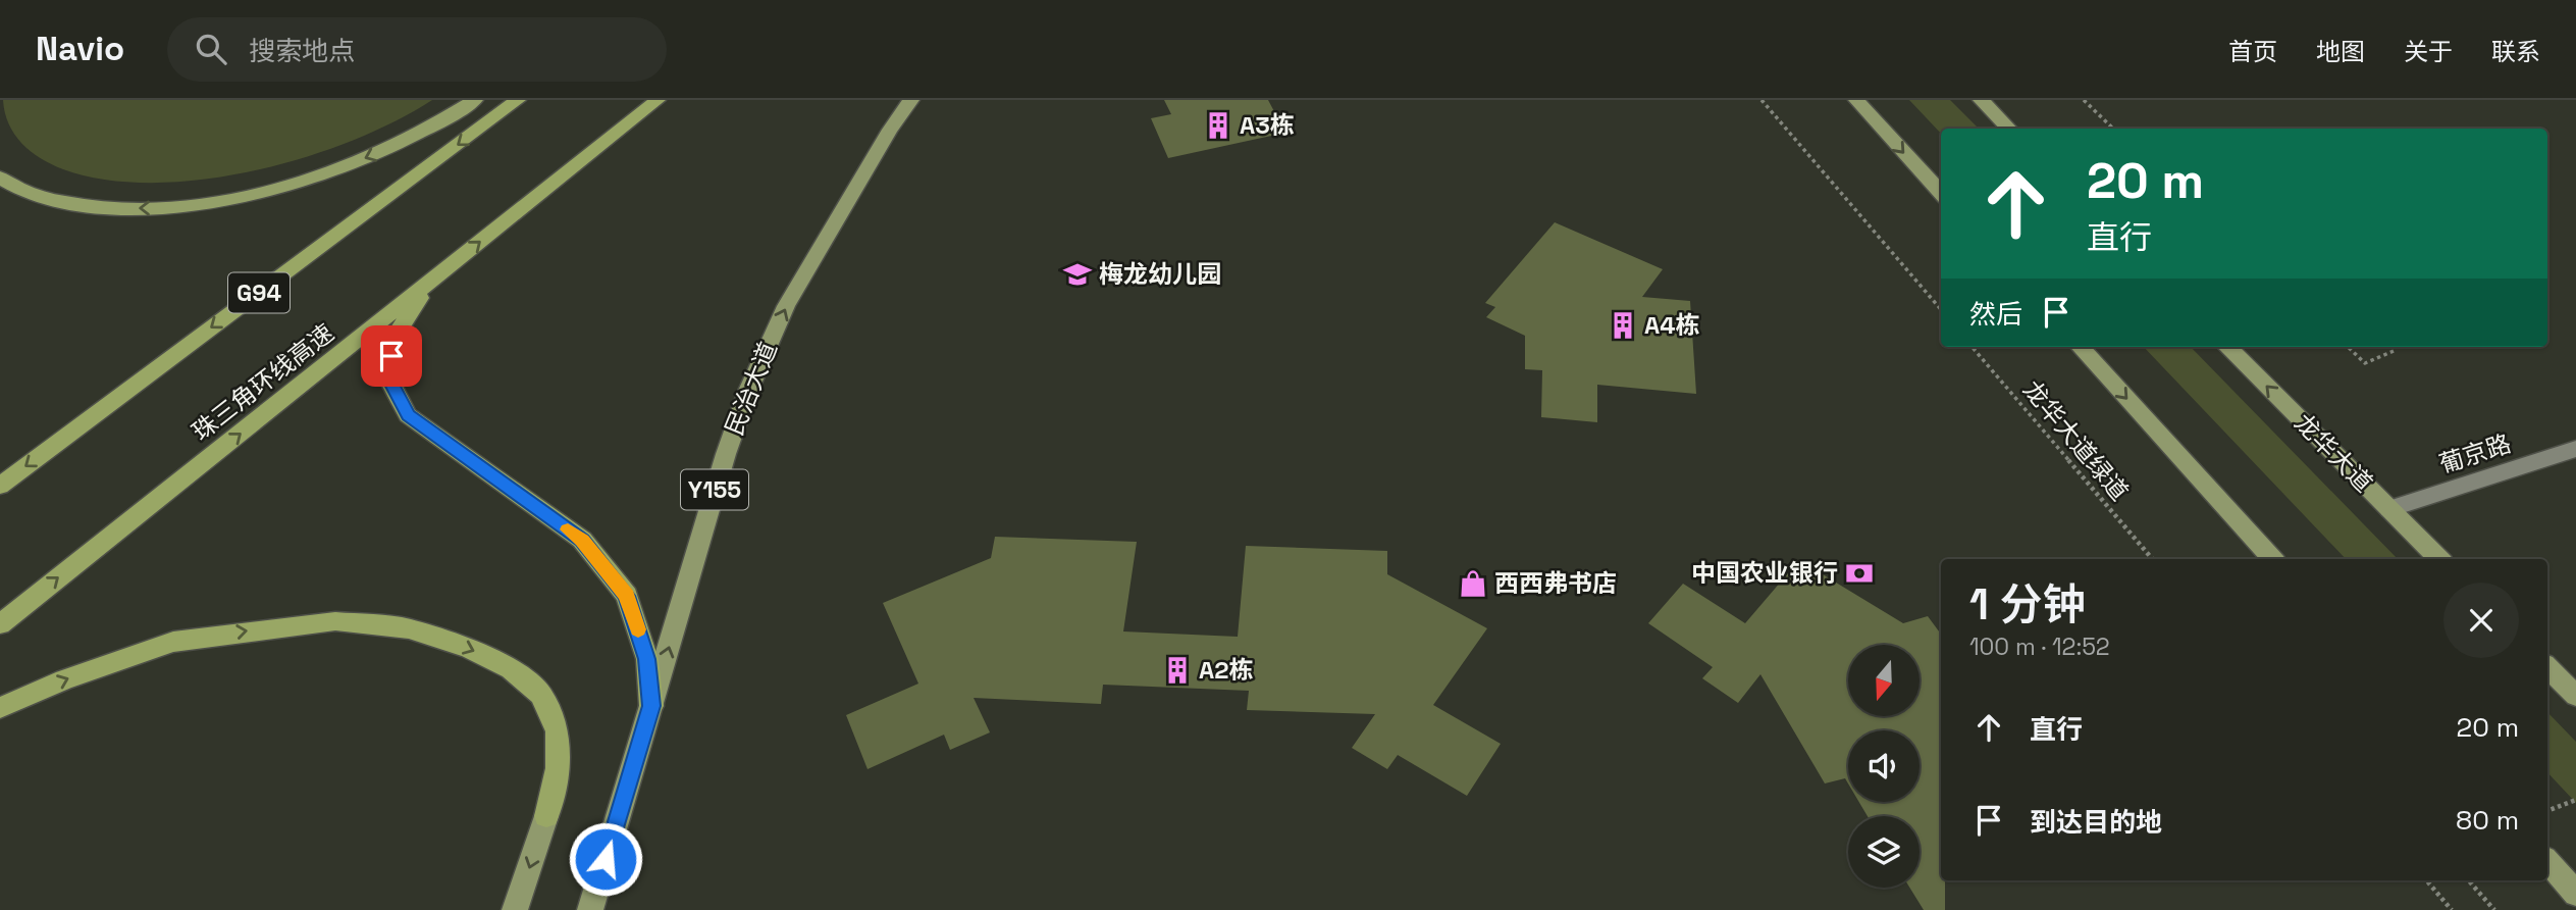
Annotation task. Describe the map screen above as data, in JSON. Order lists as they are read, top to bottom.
{
  "streets": {
    "highway": ["G94", "珠三角环线高速"],
    "main road": ["民治大道", "龙华大道", "Y155"],
    "street": ["葡京路"],
    "path": ["龙华大道绿道"]
  },
  "crossings": [
    ["龙华大道", "葡京路"]
  ],
  "one_way": ["民治大道"],
  "places": {
    "building": ["A3栋", "A4栋", "A2栋"],
    "school or university": ["梅龙幼儿园"],
    "bank": ["中国农业银行"],
    "shop": ["西西弗书店"]
  },
  "north": "bottom",
  "page": {
    "header": "Navio",
    "search": "搜索地点",
    "nav": [
      "首页",
      "地图",
      "关于",
      "联系"
    ],
    "turn": ["20 m", "直行"],
    "then": "然后",
    "heading": ["1 分钟", "100 m · 12:52"],
    "list": [
      {
        "name": "直行",
        "value": "20 m"
      },
      {
        "name": "到达目的地",
        "value": "80 m"
      }
    ]
  }
}
